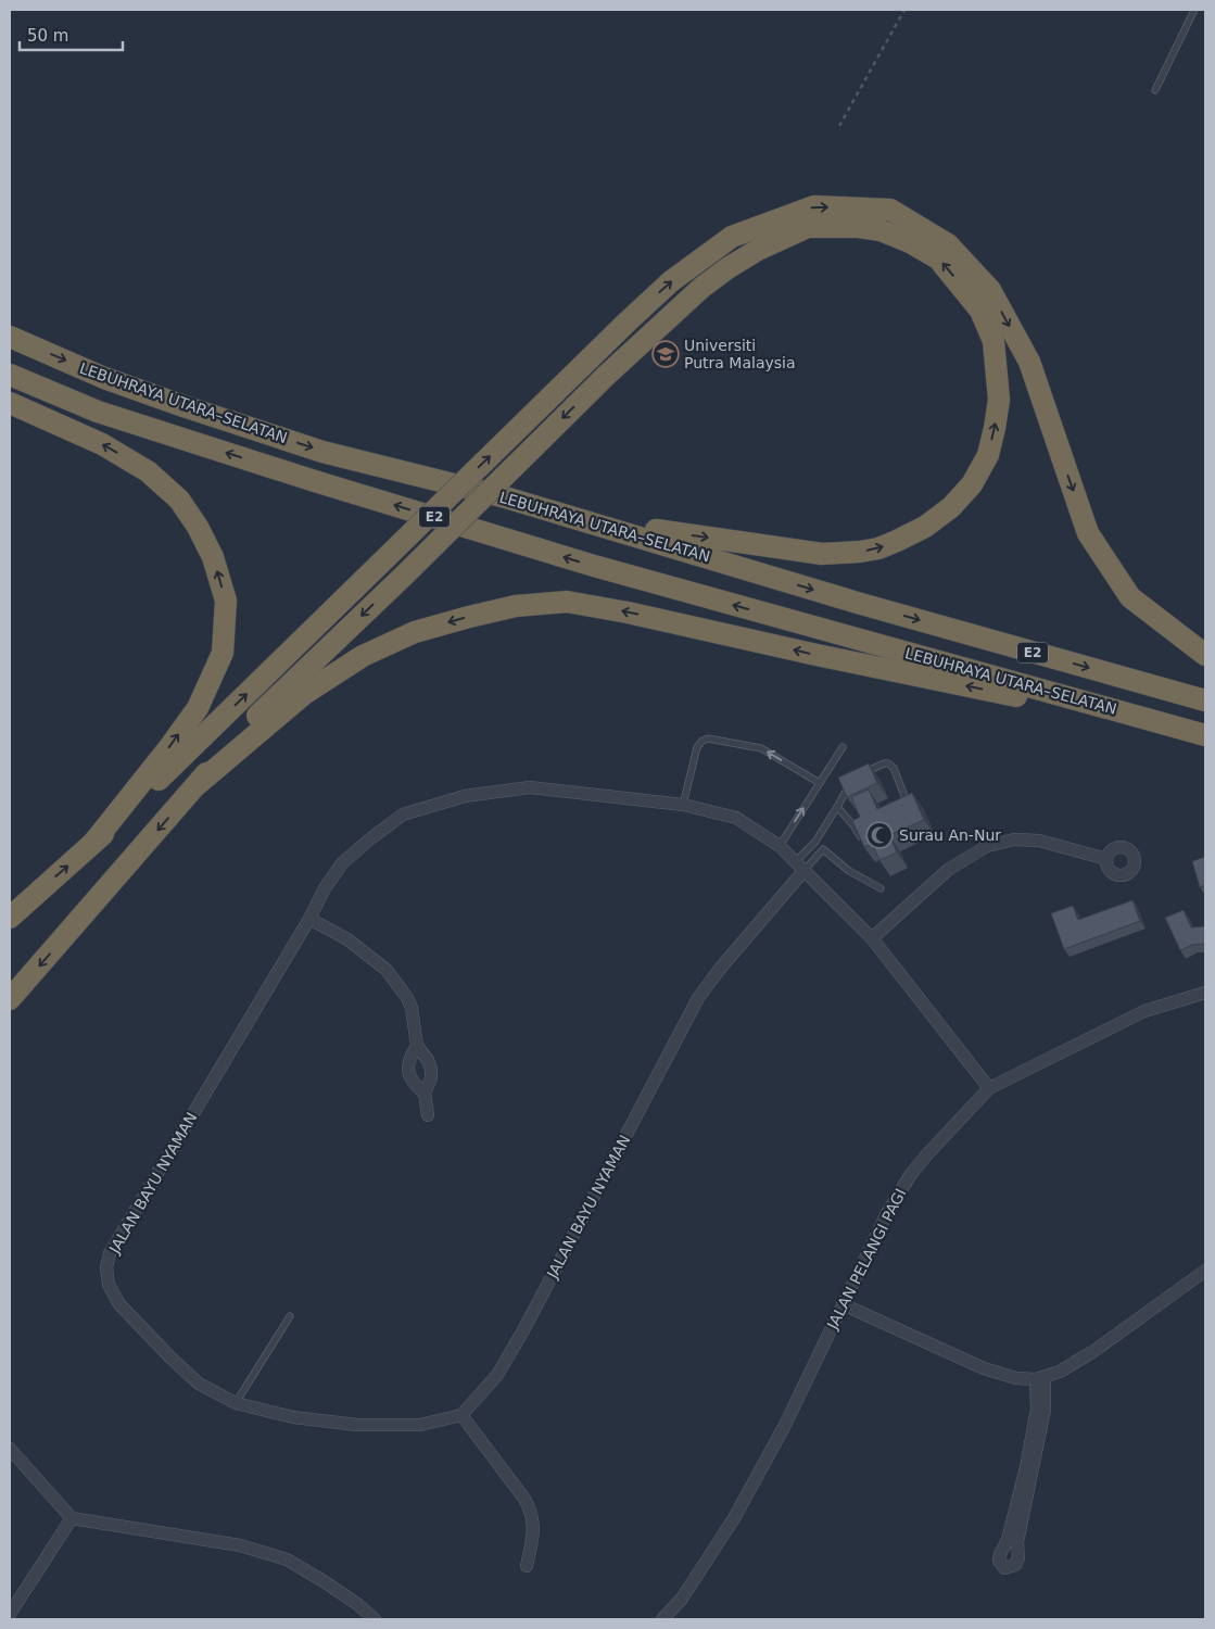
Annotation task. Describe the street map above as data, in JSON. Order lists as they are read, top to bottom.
{
  "streets": {
    "highway": ["LEBUHRAYA UTARA–SELATAN", "E2"],
    "street": ["JALAN BAYU NYAMAN", "JALAN PELANGI PAGI"]
  },
  "crossings": [
    ["JALAN BAYU NYAMAN", "JALAN PELANGI PAGI"]
  ],
  "places": {
    "school or university": ["Universiti Putra Malaysia"],
    "mosque": ["Surau An-Nur"]
  },
  "scale_bar": "50 m"
}
